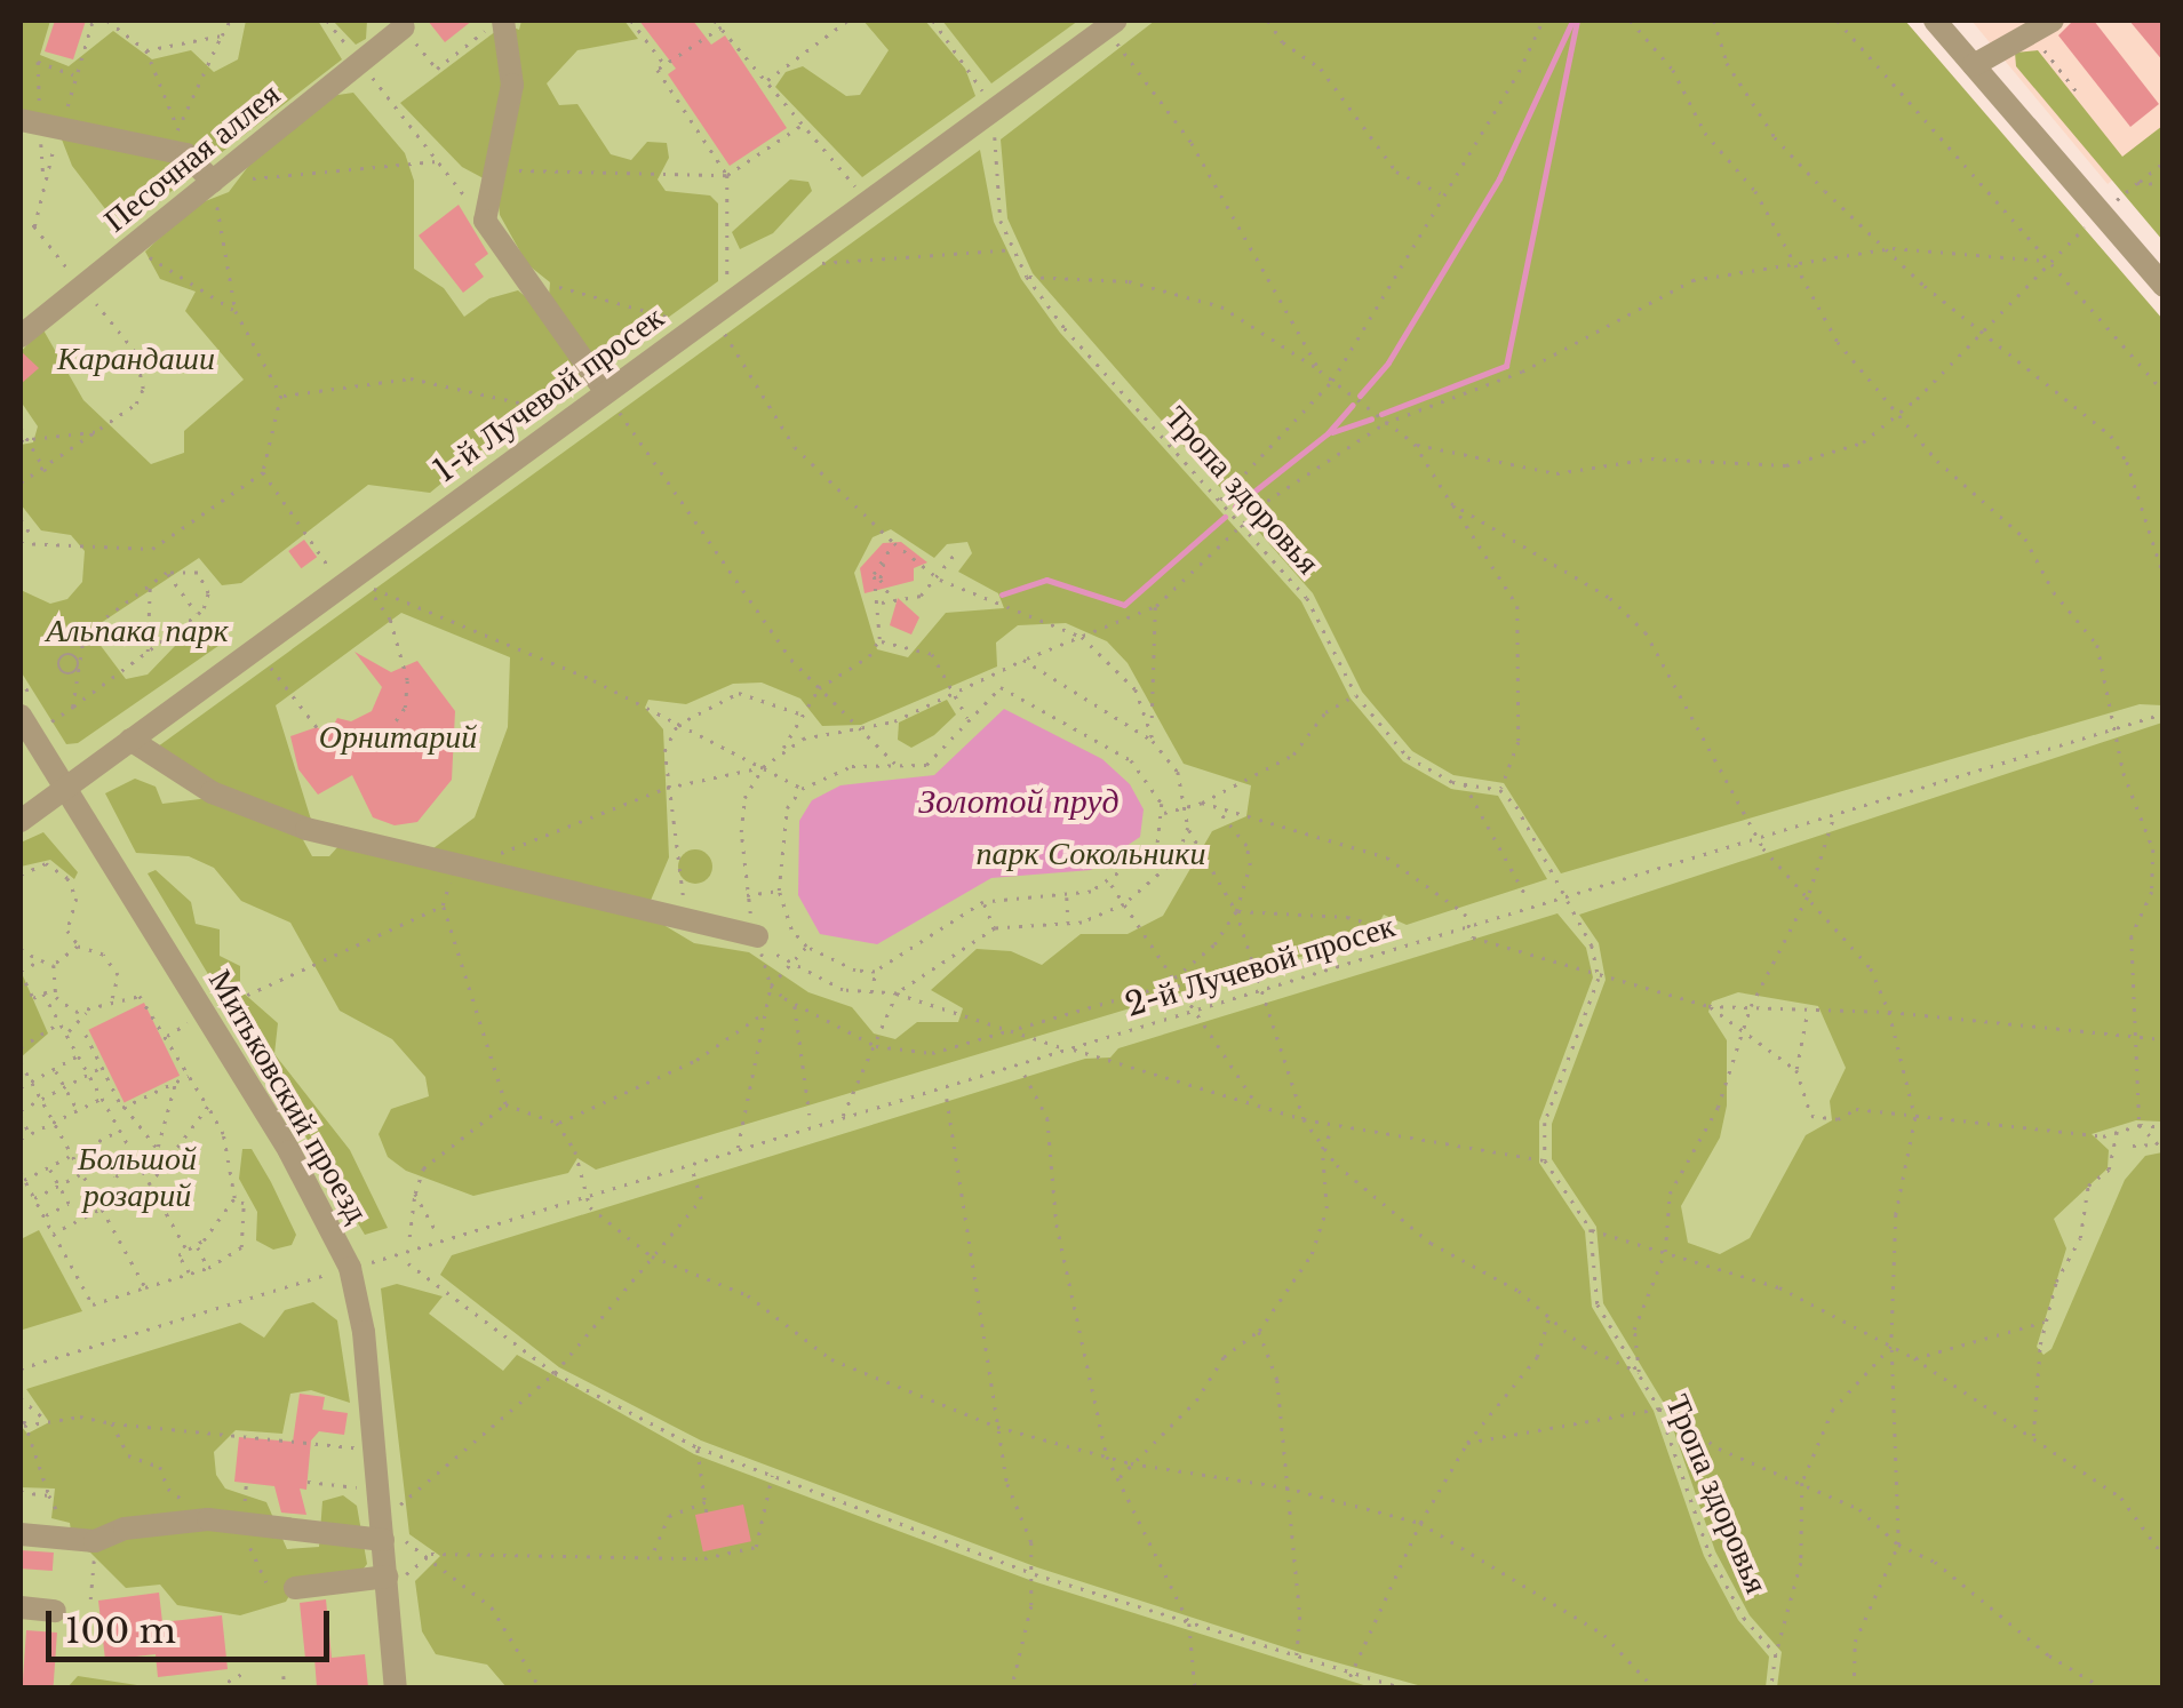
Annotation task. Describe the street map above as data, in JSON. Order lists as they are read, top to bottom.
{
  "streets": {
    "street": ["Песочная аллея", "1-й Лучевой просек", "Митьковский проезд"],
    "path": ["Тропа здоровья", "2-й Лучевой просек"]
  },
  "crossings": [
    ["1-й Лучевой просек", "Тропа здоровья"],
    ["1-й Лучевой просек", "Митьковский проезд"],
    ["2-й Лучевой просек", "Митьковский проезд"]
  ],
  "water": ["Золотой пруд"],
  "parks": [
    "Карандаши",
    "Альпака парк",
    "Орнитарий",
    "парк Сокольники",
    "Большой розарий"
  ],
  "scale_bar": "100 m"
}
